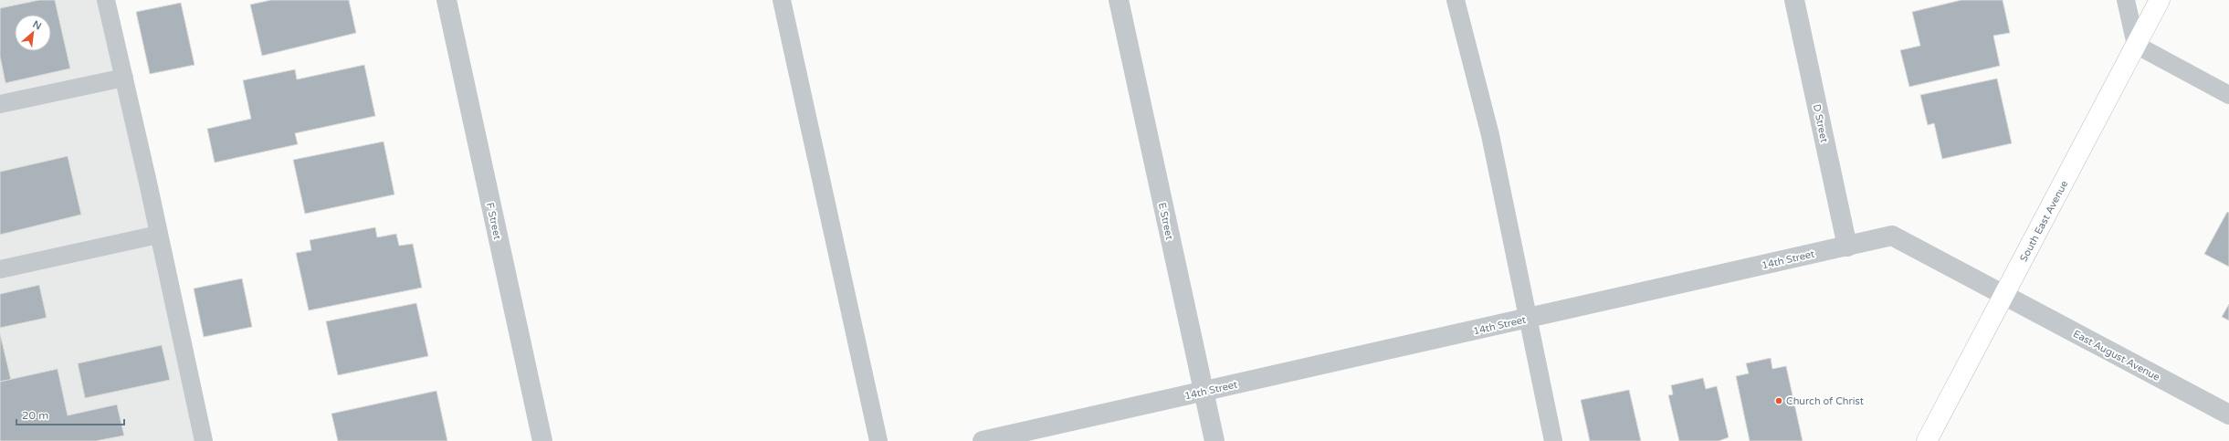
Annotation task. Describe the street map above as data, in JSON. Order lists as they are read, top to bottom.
{
  "streets": {
    "street": [
      "D Street",
      "F Street",
      "E Street",
      "South East Avenue",
      "14th Street",
      "East August Avenue"
    ]
  },
  "crossings": [
    ["D Street", "14th Street"],
    ["E Street", "14th Street"],
    ["South East Avenue", "14th Street"],
    ["South East Avenue", "East August Avenue"],
    ["14th Street", "East August Avenue"]
  ],
  "places": ["Church of Christ"],
  "scale_bar": "20 m",
  "north": "top right"
}
